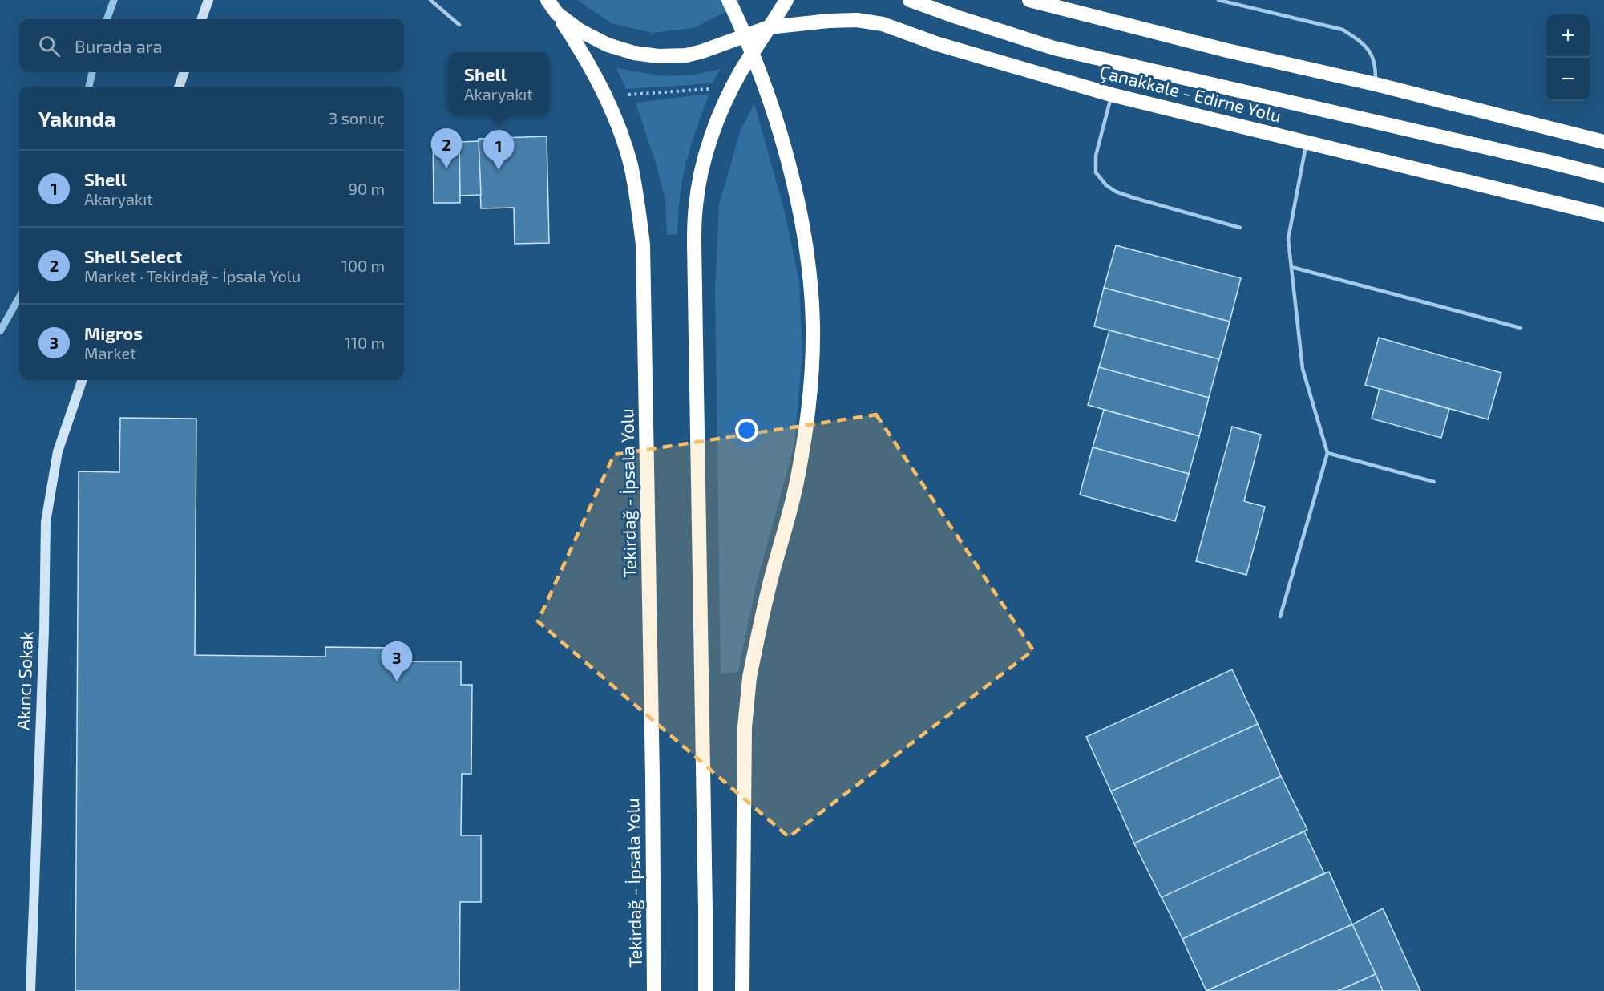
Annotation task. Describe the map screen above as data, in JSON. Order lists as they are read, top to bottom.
{
  "streets": {
    "highway": ["Çanakkale - Edirne Yolu", "Tekirdağ - İpsala Yolu"],
    "street": ["Akıncı Sokak"]
  },
  "crossings": [
    ["Çanakkale - Edirne Yolu", "Tekirdağ - İpsala Yolu"]
  ],
  "page": {
    "map_buttons": ["+", "−"],
    "search": "Burada ara",
    "popup": ["Shell", "Akaryakıt"],
    "heading": ["Yakında", "3 sonuç"],
    "pins": ["2", "1", "3"],
    "list": [
      {
        "mark": "1",
        "name": "Shell",
        "note": "Akaryakıt",
        "value": "90 m"
      },
      {
        "mark": "2",
        "name": "Shell Select",
        "note": "Market · Tekirdağ - İpsala Yolu",
        "value": "100 m"
      },
      {
        "mark": "3",
        "name": "Migros",
        "note": "Market",
        "value": "110 m"
      }
    ]
  }
}
